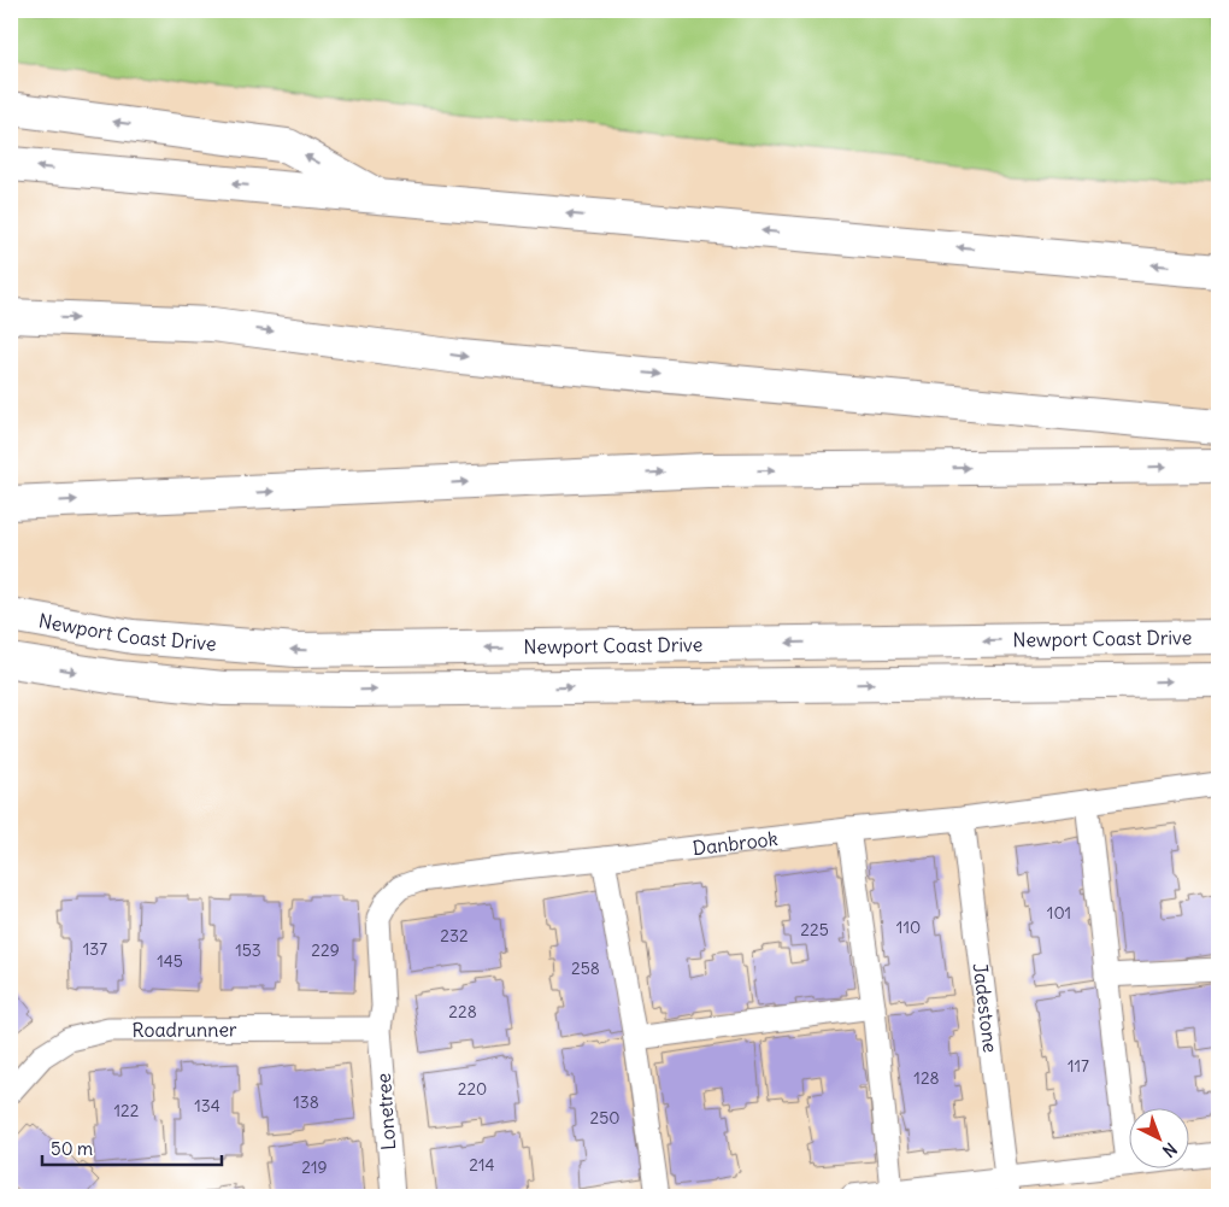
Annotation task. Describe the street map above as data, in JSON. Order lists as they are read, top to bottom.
{
  "streets": {
    "main road": ["Newport Coast Drive"],
    "street": [
      "Danbrook",
      "Jadestone",
      "Roadrunner",
      "Lonetree"
    ]
  },
  "crossings": [
    ["Danbrook", "Jadestone"],
    ["Danbrook", "Roadrunner"],
    ["Danbrook", "Lonetree"],
    ["Roadrunner", "Lonetree"]
  ],
  "house_numbers": [
    "101",
    "110",
    "225",
    "232",
    "137",
    "153",
    "229",
    "145",
    "258",
    "228",
    "117",
    "128",
    "220",
    "138",
    "134",
    "122",
    "250",
    "214",
    "219"
  ],
  "scale_bar": "50 m",
  "north": "bottom right"
}
